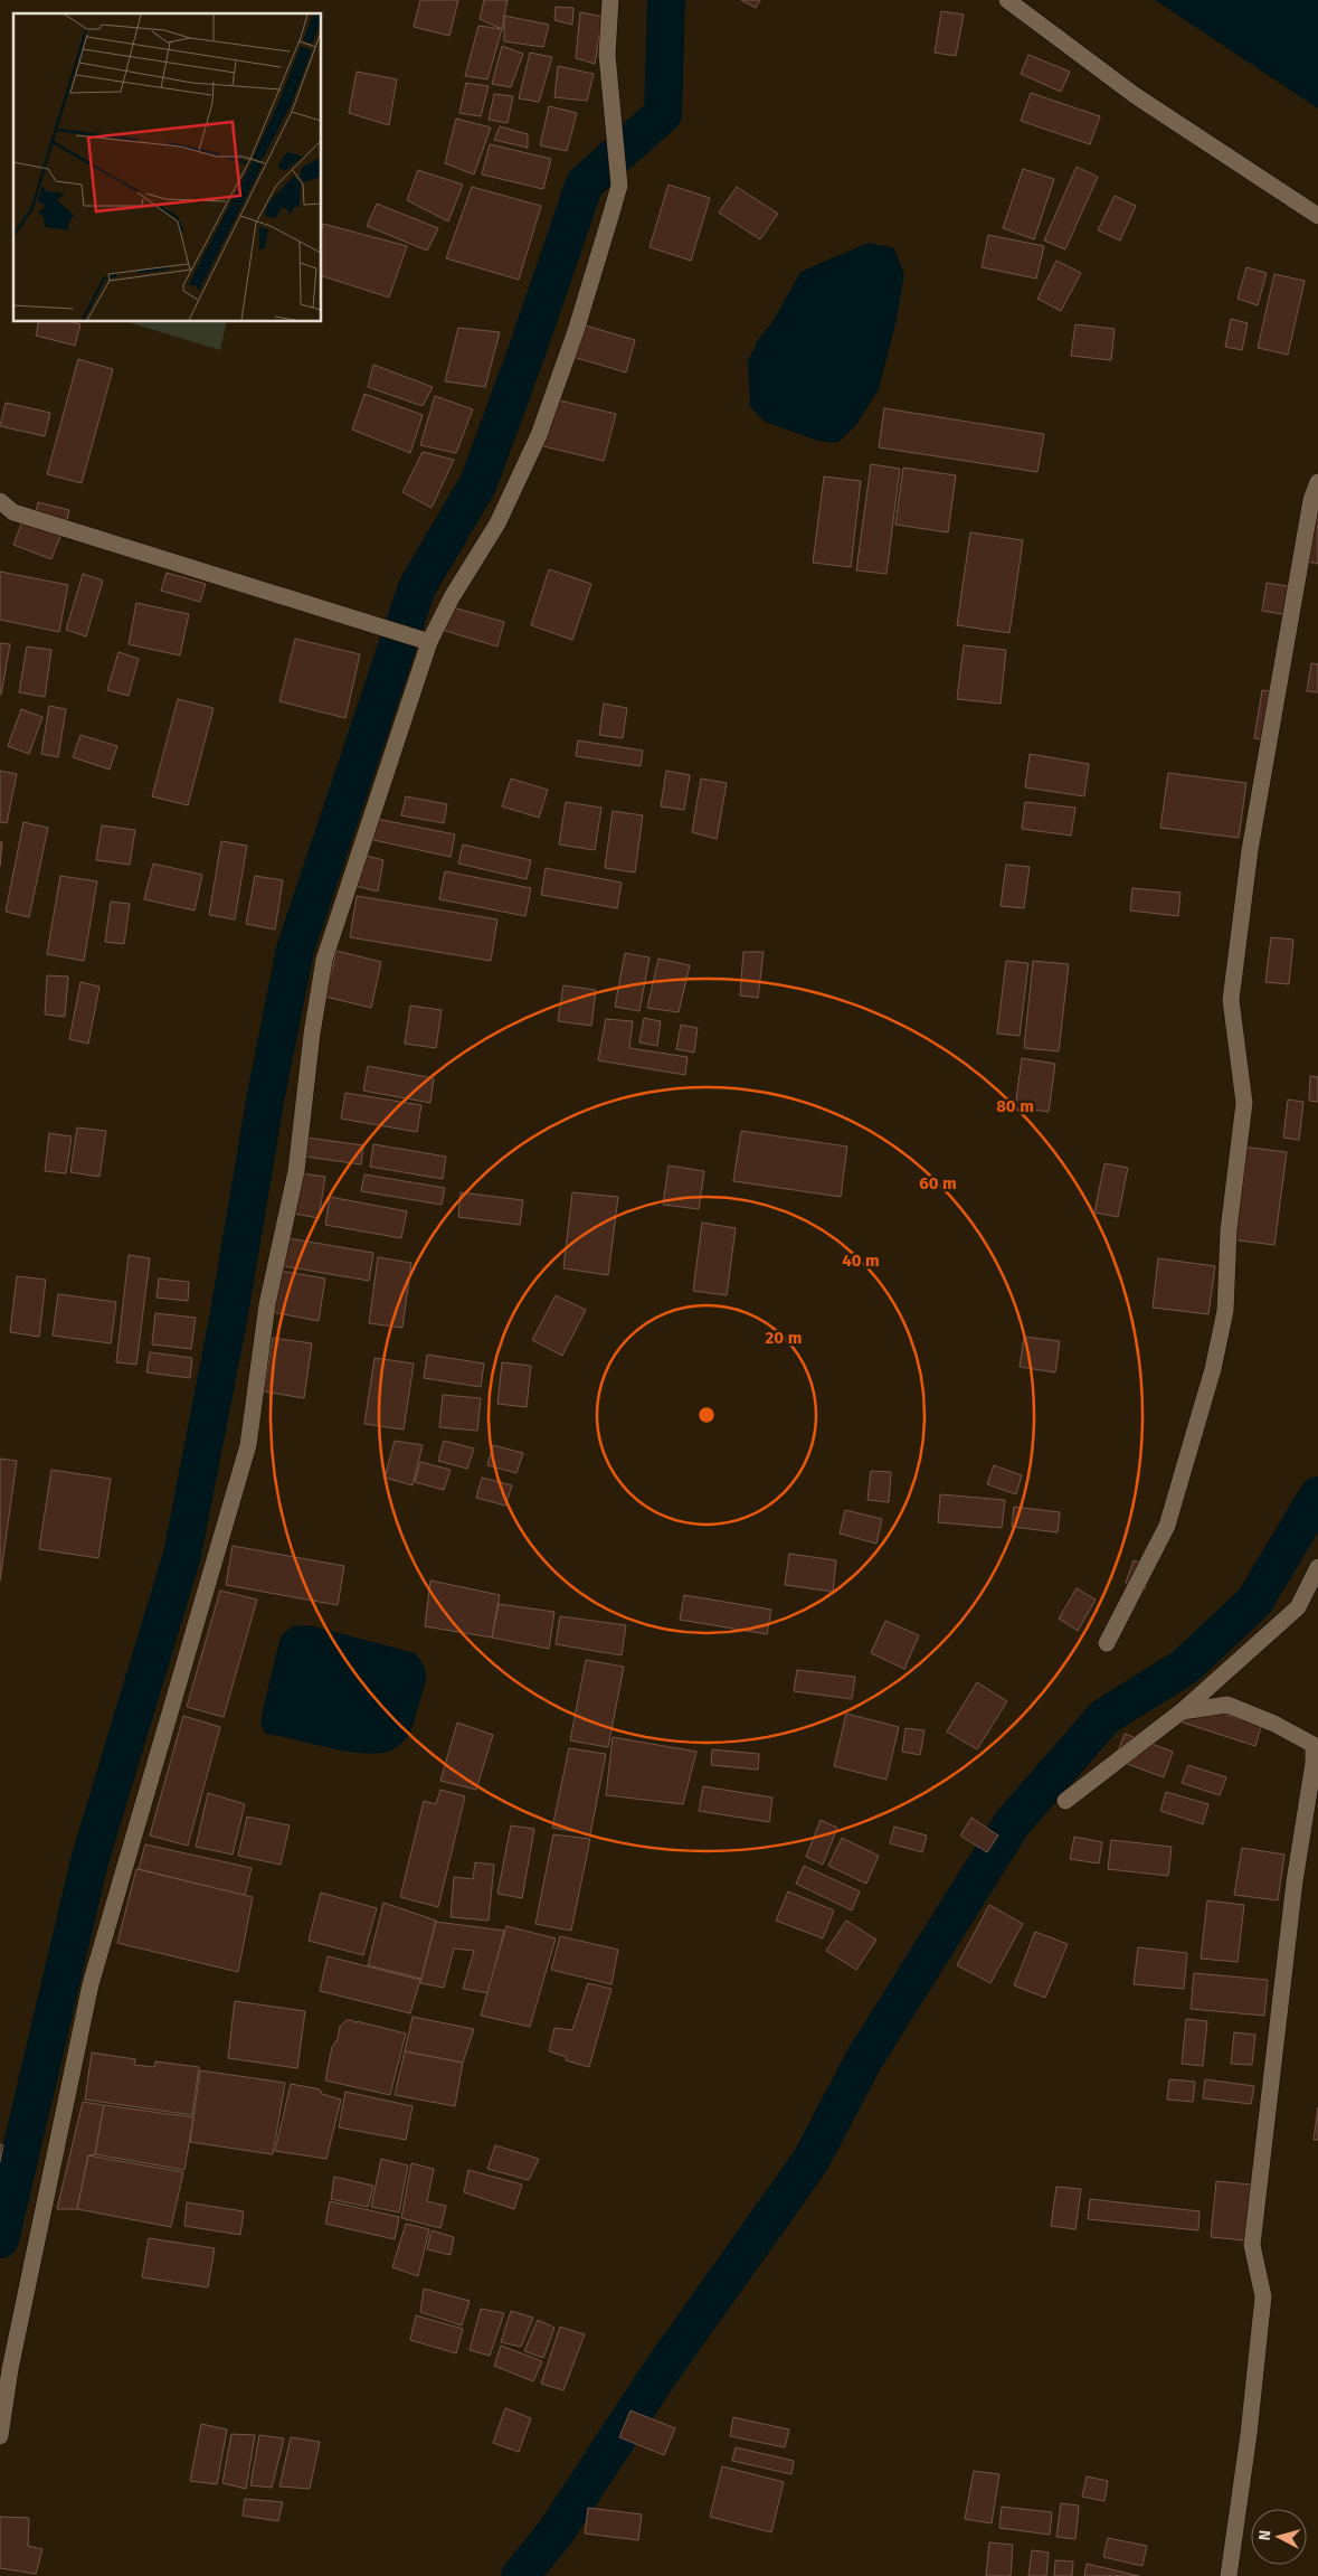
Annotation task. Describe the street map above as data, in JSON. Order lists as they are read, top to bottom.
{
  "north": "left",
  "rings": [
    "80 m",
    "60 m",
    "40 m",
    "20 m"
  ]
}
